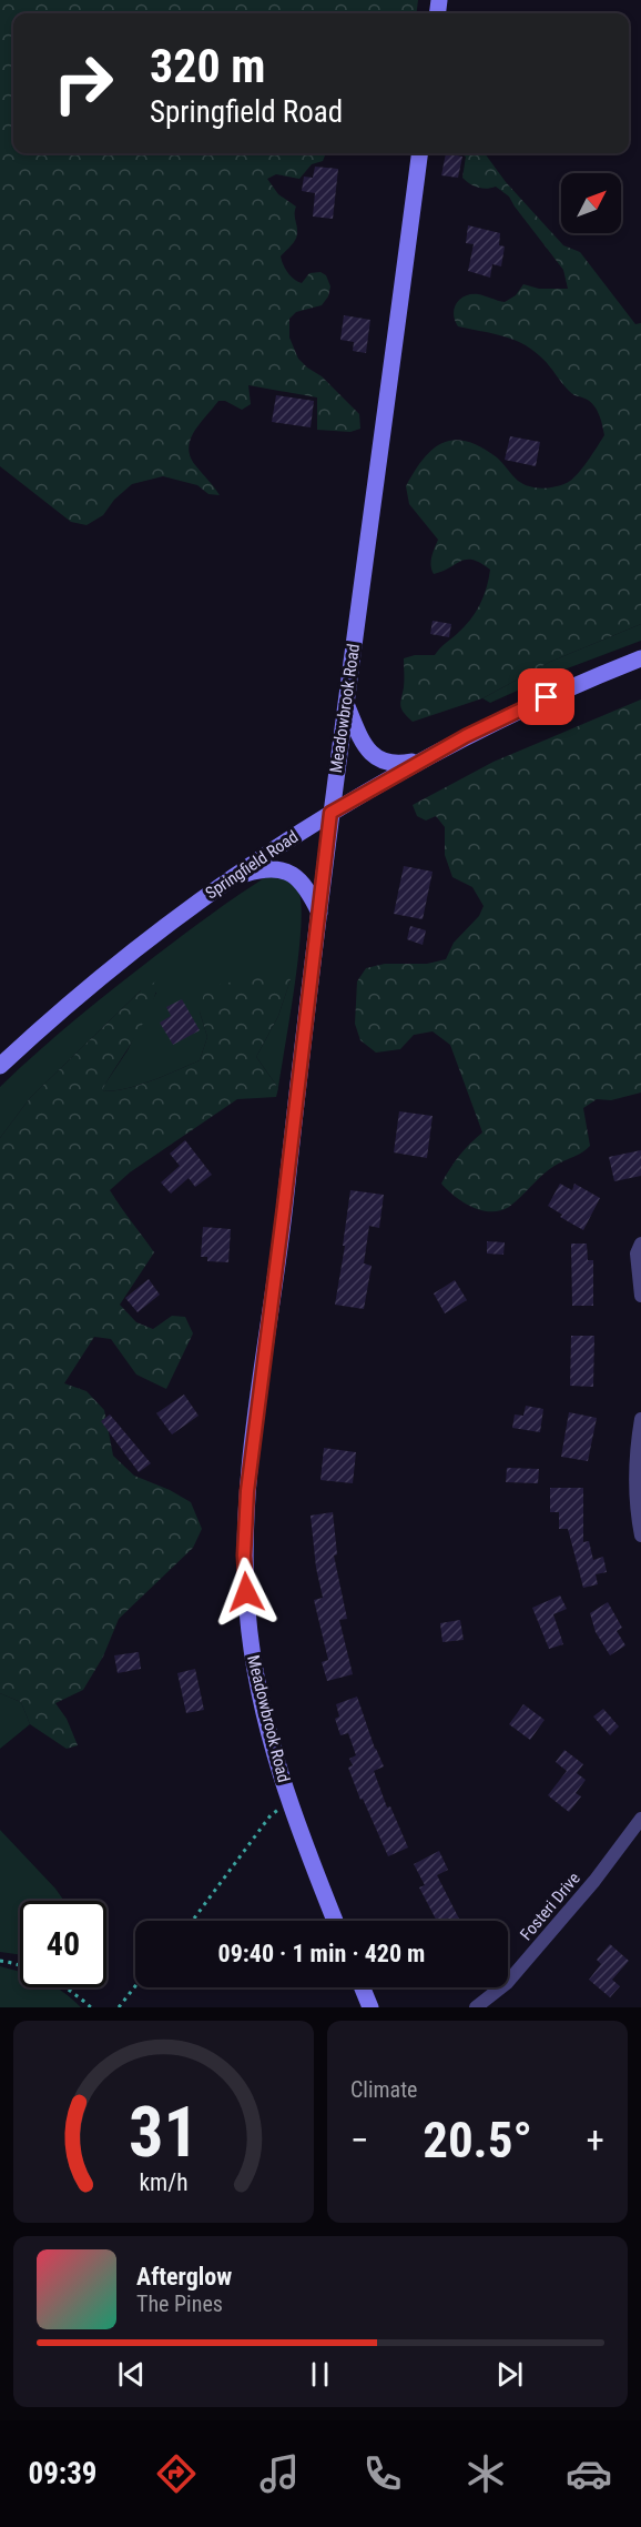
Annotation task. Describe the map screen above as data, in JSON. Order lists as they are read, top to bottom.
{
  "streets": {
    "street": ["Meadowbrook Road", "Springfield Road", "Fosteri Drive"]
  },
  "crossings": [
    ["Meadowbrook Road", "Springfield Road"]
  ],
  "north": "top right",
  "page": {
    "turn": ["320 m", "Springfield Road"],
    "limit": "40",
    "trip": "09:40 · 1 min · 420 m",
    "tile": "Climate",
    "heat": ["−", "20.5°", "+"],
    "song": ["Afterglow", "The Pines"],
    "tabs": "09:39",
    "gauge": ["31", "km/h"]
  }
}
